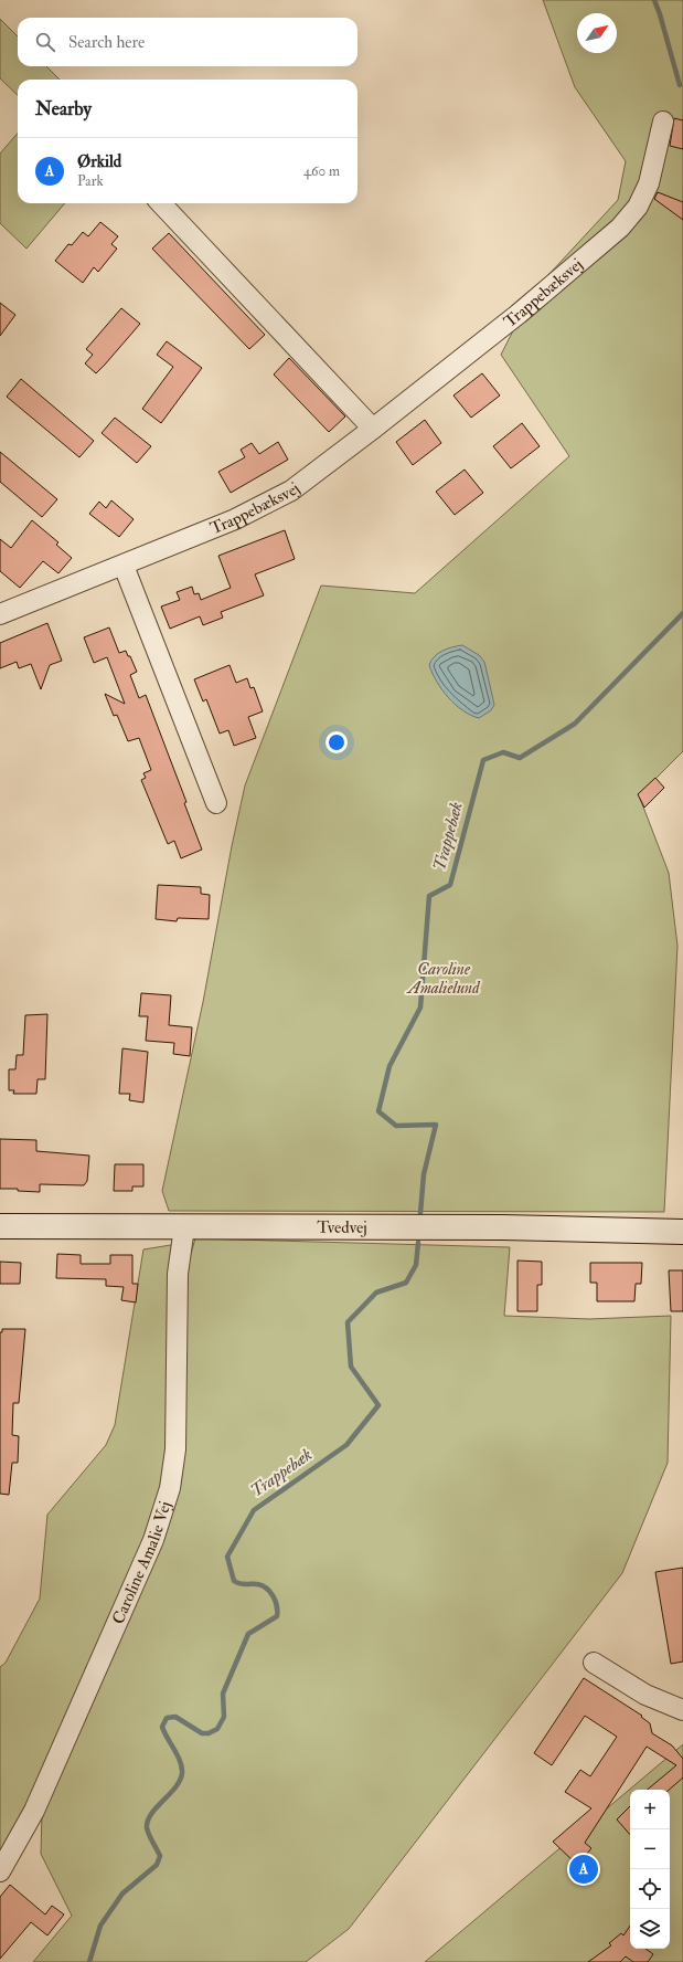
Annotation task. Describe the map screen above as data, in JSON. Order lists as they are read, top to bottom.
{
  "streets": {
    "street": ["Trappebæksvej", "Tvedvej", "Caroline Amalie Vej"]
  },
  "crossings": [
    ["Tvedvej", "Caroline Amalie Vej"]
  ],
  "water": ["Trappebæk"],
  "parks": ["Caroline Amalielund"],
  "north": "top right",
  "page": {
    "search": "Search here",
    "heading": "Nearby",
    "list": [
      {
        "mark": "A",
        "name": "Ørkild",
        "note": "Park",
        "value": "460 m"
      }
    ],
    "map_buttons": ["+", "−"],
    "pins": "A"
  }
}
